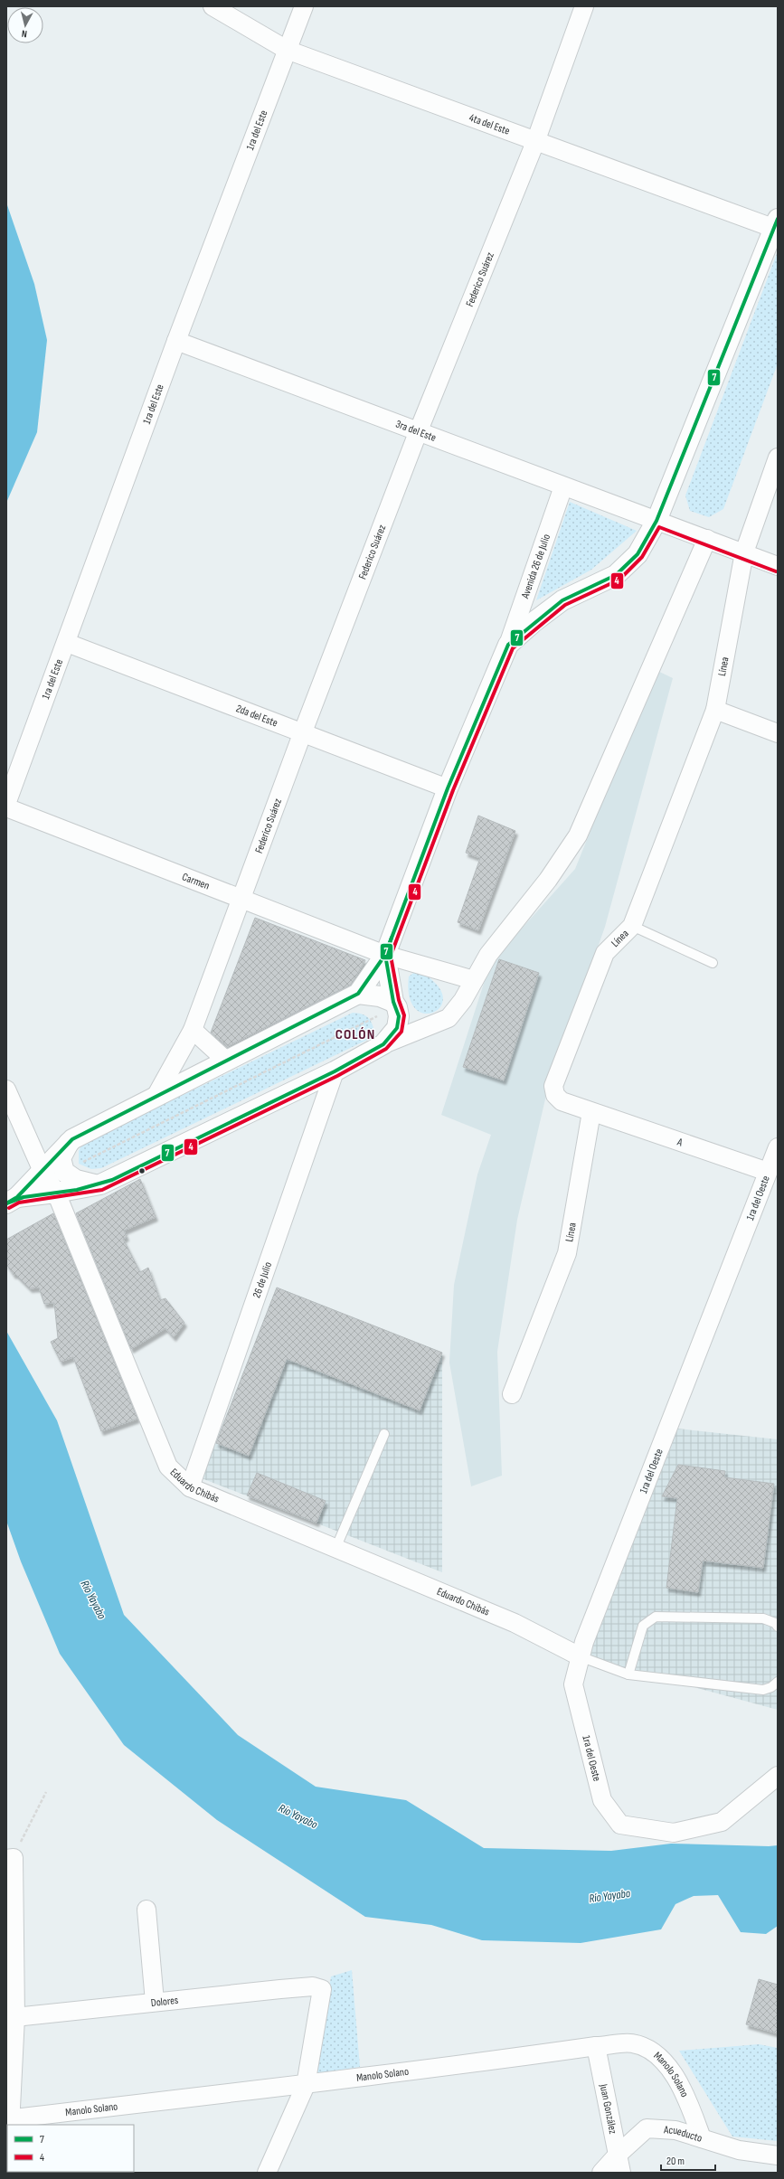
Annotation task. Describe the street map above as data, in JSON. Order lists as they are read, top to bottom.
{
  "streets": {
    "main road": ["Avenida 26 de Julio"],
    "street": [
      "4ta del Este",
      "1ra del Este",
      "Federico Suárez",
      "3ra del Este",
      "Línea",
      "2da del Este",
      "Carmen",
      "A",
      "1ra del Oeste",
      "26 de Julio",
      "Eduardo Chibás",
      "Dolores",
      "Manolo Solano",
      "Juan González",
      "Acueducto"
    ]
  },
  "crossings": [
    ["4ta del Este", "1ra del Este"],
    ["4ta del Este", "Federico Suárez"],
    ["4ta del Este", "Avenida 26 de Julio"],
    ["1ra del Este", "3ra del Este"],
    ["1ra del Este", "2da del Este"],
    ["Federico Suárez", "3ra del Este"],
    ["Federico Suárez", "2da del Este"],
    ["Federico Suárez", "Carmen"],
    ["3ra del Este", "Avenida 26 de Julio"],
    ["3ra del Este", "Línea"],
    ["Avenida 26 de Julio", "2da del Este"],
    ["Avenida 26 de Julio", "Carmen"],
    ["Línea", "A"],
    ["A", "1ra del Oeste"],
    ["1ra del Oeste", "Eduardo Chibás"],
    ["26 de Julio", "Eduardo Chibás"],
    ["Dolores", "Manolo Solano"],
    ["Manolo Solano", "Juan González"],
    ["Manolo Solano", "Acueducto"],
    ["Juan González", "Acueducto"]
  ],
  "districts": ["COLÓN"],
  "water": ["Río Yayabo"],
  "lines": ["transit line 7", "transit line 4"],
  "legend": ["7", "4"],
  "scale_bar": "20 m",
  "north": "bottom"
}
